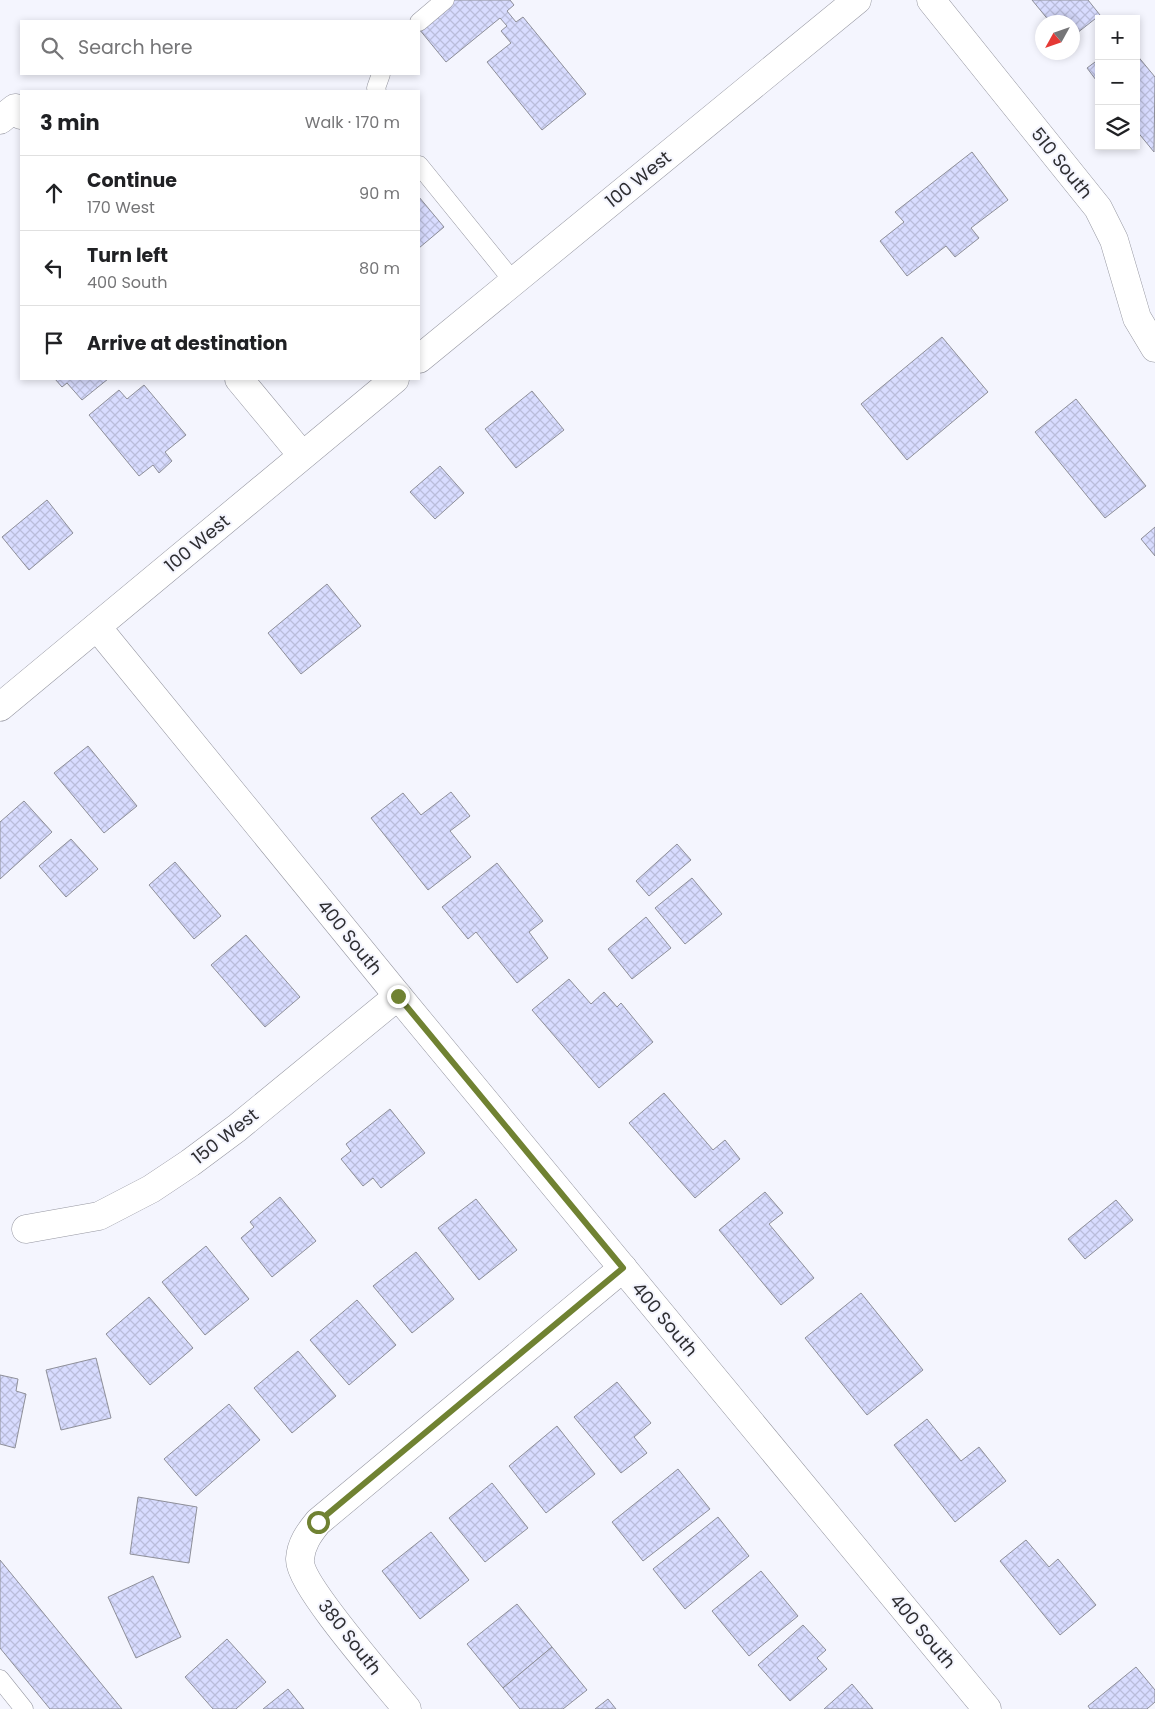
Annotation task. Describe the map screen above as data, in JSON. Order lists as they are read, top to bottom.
{
  "streets": {
    "street": [
      "510 South",
      "100 West",
      "400 South",
      "150 West",
      "380 South"
    ]
  },
  "crossings": [
    ["100 West", "400 South"],
    ["400 South", "150 West"],
    ["400 South", "380 South"]
  ],
  "north": "bottom left",
  "page": {
    "map_buttons": ["+", "−"],
    "search": "Search here",
    "heading": ["3 min", "Walk · 170 m"],
    "list": [
      ["Continue", "170 West", "90 m"],
      ["Turn left", "400 South", "80 m"],
      "Arrive at destination"
    ]
  }
}
